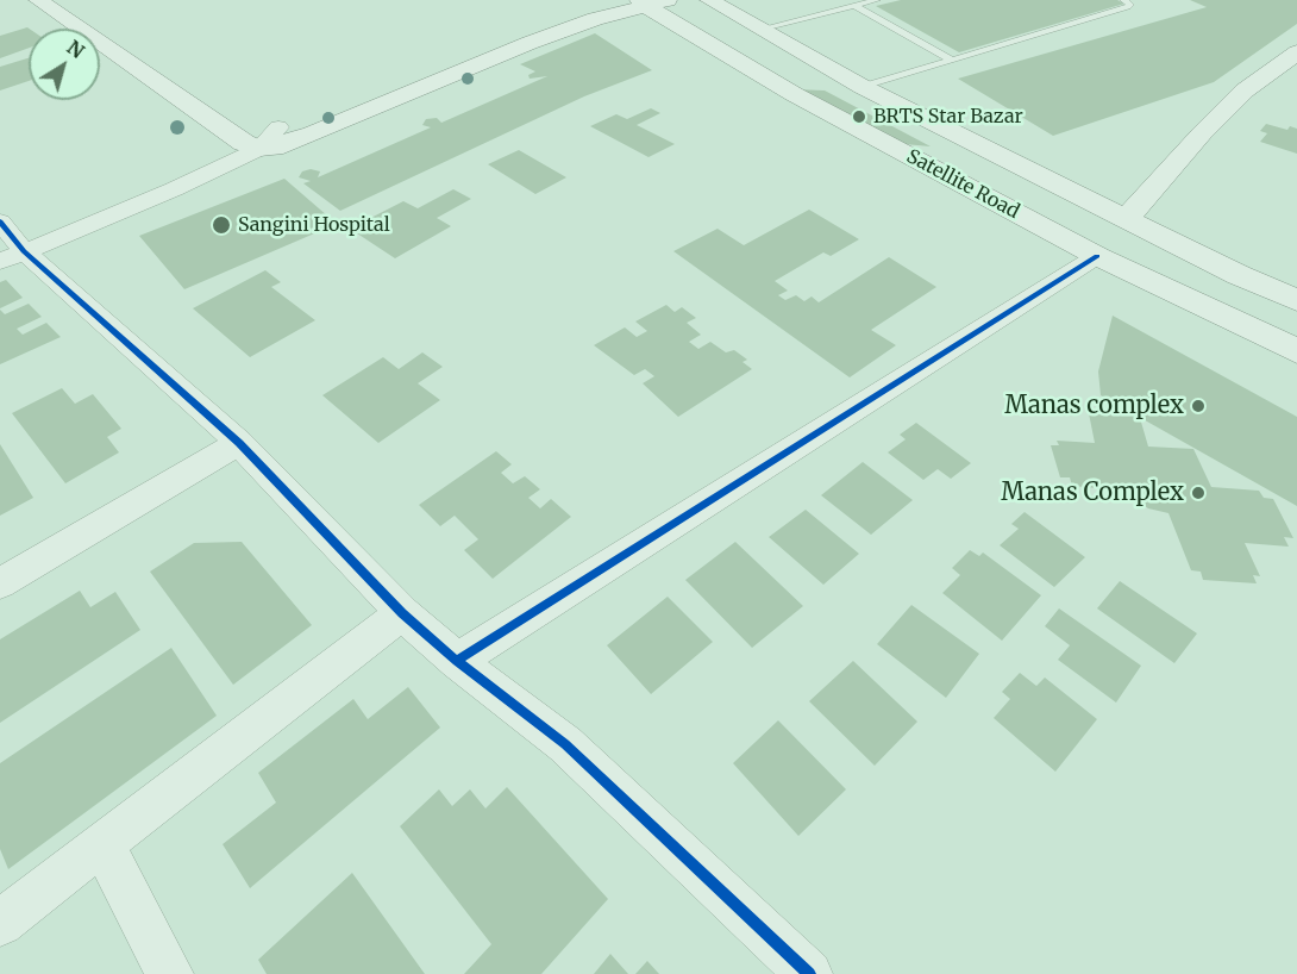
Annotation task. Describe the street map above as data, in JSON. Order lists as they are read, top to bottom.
{
  "streets": {
    "main road": ["Satellite Road"]
  },
  "places": [
    "BRTS Star Bazar",
    "Sangini Hospital",
    "Manas complex",
    "Manas Complex"
  ],
  "north": "top right"
}
